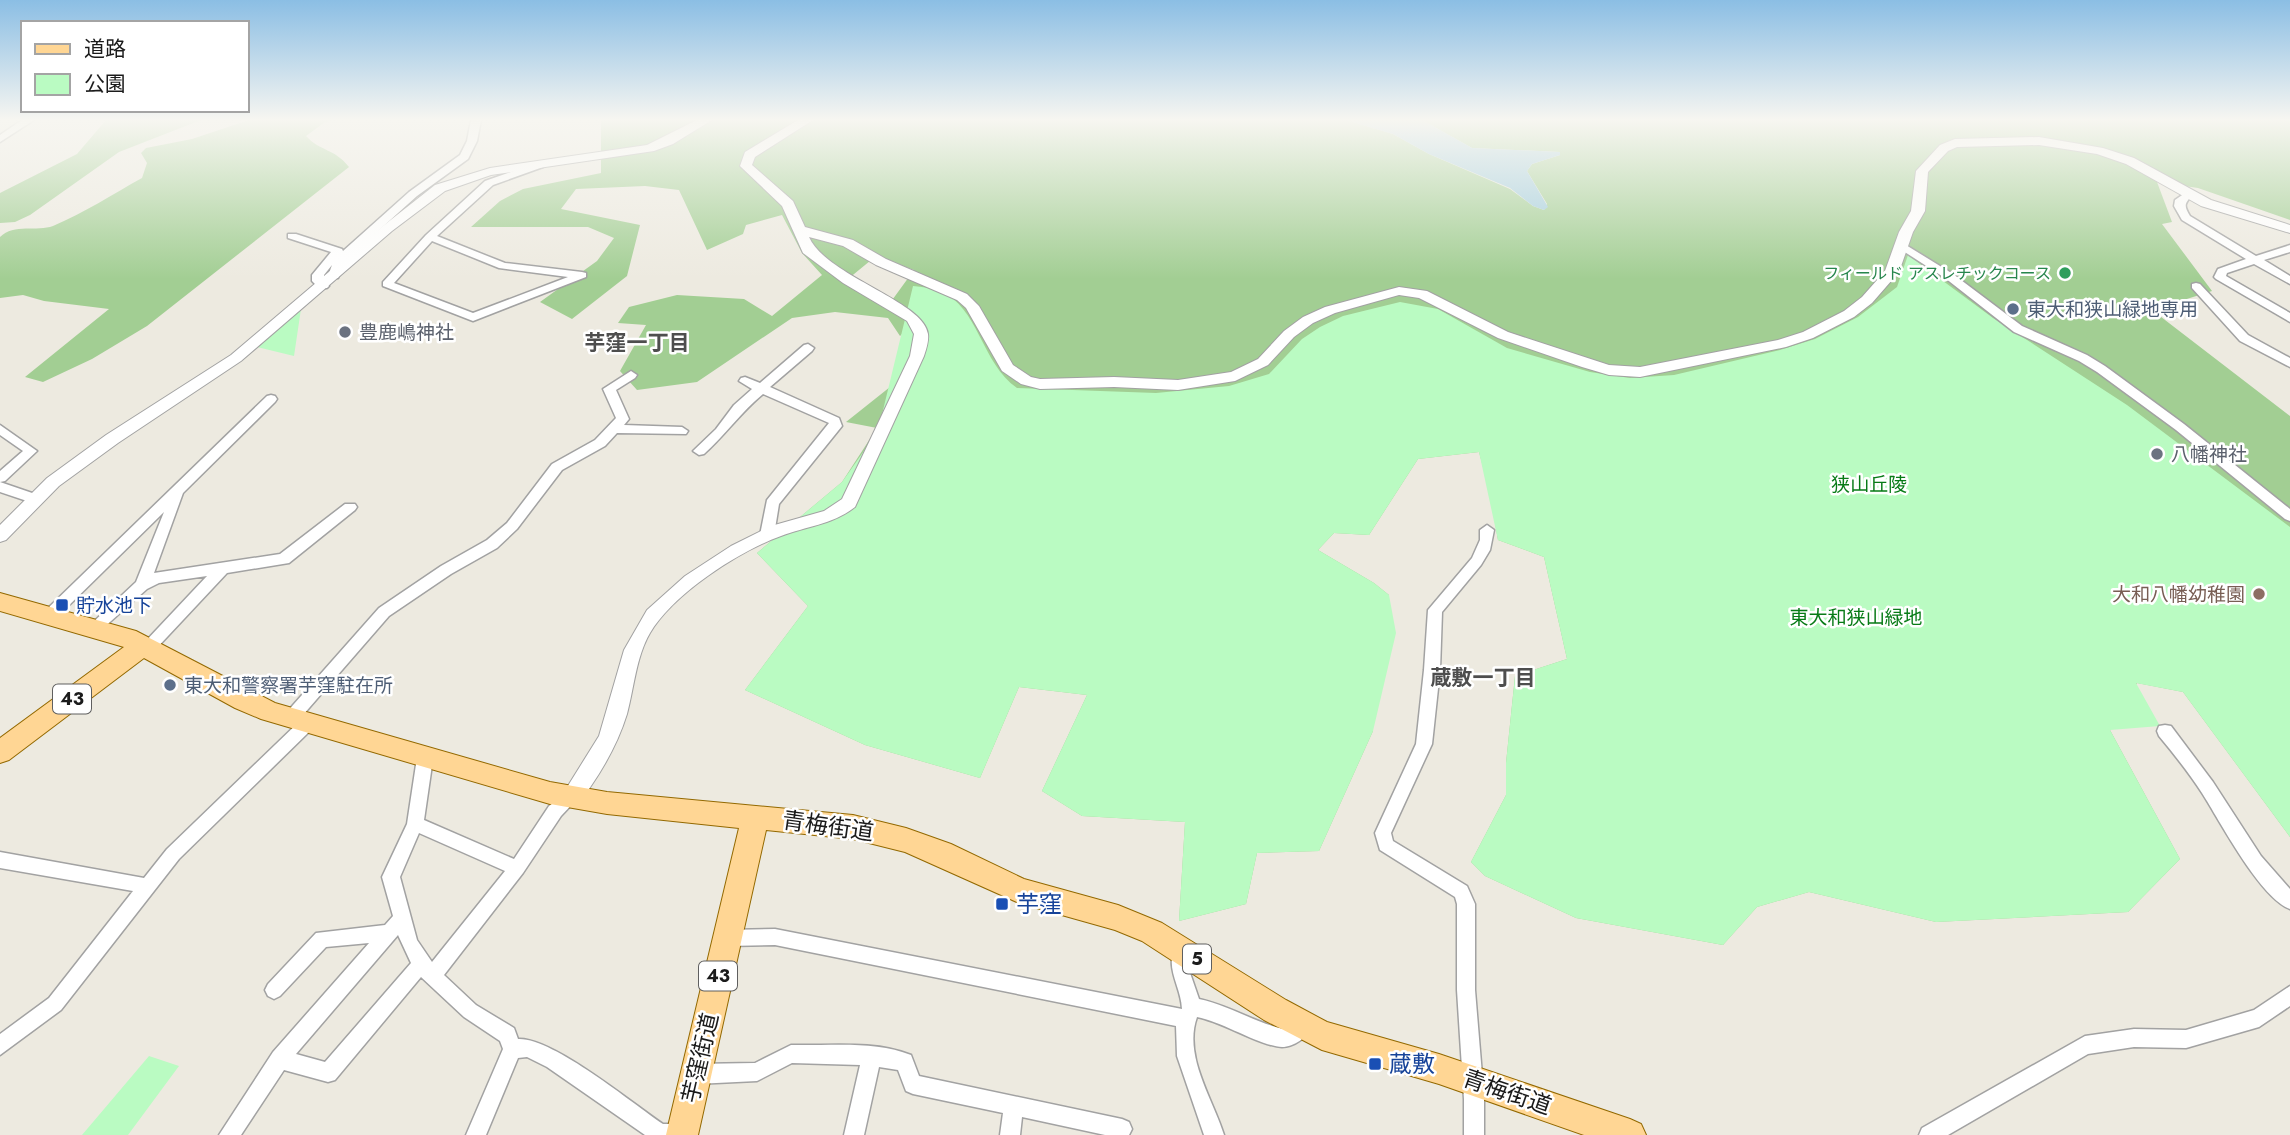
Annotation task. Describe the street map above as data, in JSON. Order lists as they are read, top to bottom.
{
  "streets": {
    "main road": [
      "43",
      "青梅街道",
      "5",
      "芋窪街道"
    ]
  },
  "crossings": [
    ["43", "青梅街道"],
    ["青梅街道", "芋窪街道"]
  ],
  "districts": ["芋窪一丁目", "蔵敷一丁目"],
  "parks": ["狭山丘陵", "東大和狭山緑地"],
  "places": {
    "other": [
      "フィールド アスレチックコース",
      "東大和狭山緑地専用",
      "豊鹿嶋神社",
      "八幡神社",
      "大和八幡幼稚園",
      "東大和警察署芋窪駐在所"
    ],
    "transit": ["貯水池下", "芋窪", "蔵敷"]
  },
  "legend": ["道路", "公園"]
}
